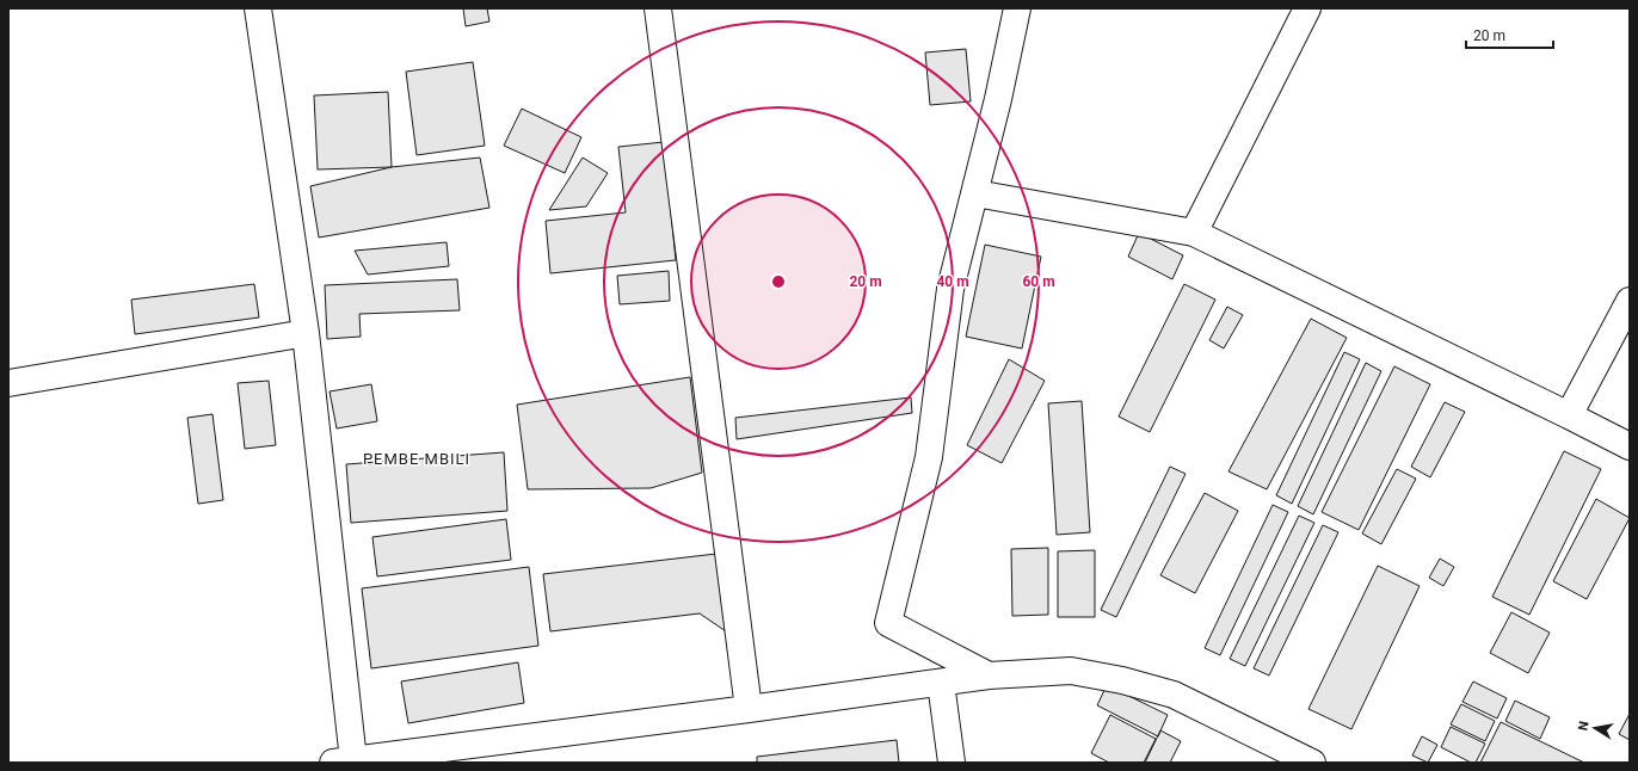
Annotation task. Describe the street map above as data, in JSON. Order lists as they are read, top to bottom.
{
  "districts": ["PEMBE MBILI"],
  "scale_bar": "20 m",
  "north": "left",
  "rings": ["20 m", "40 m", "60 m"]
}
